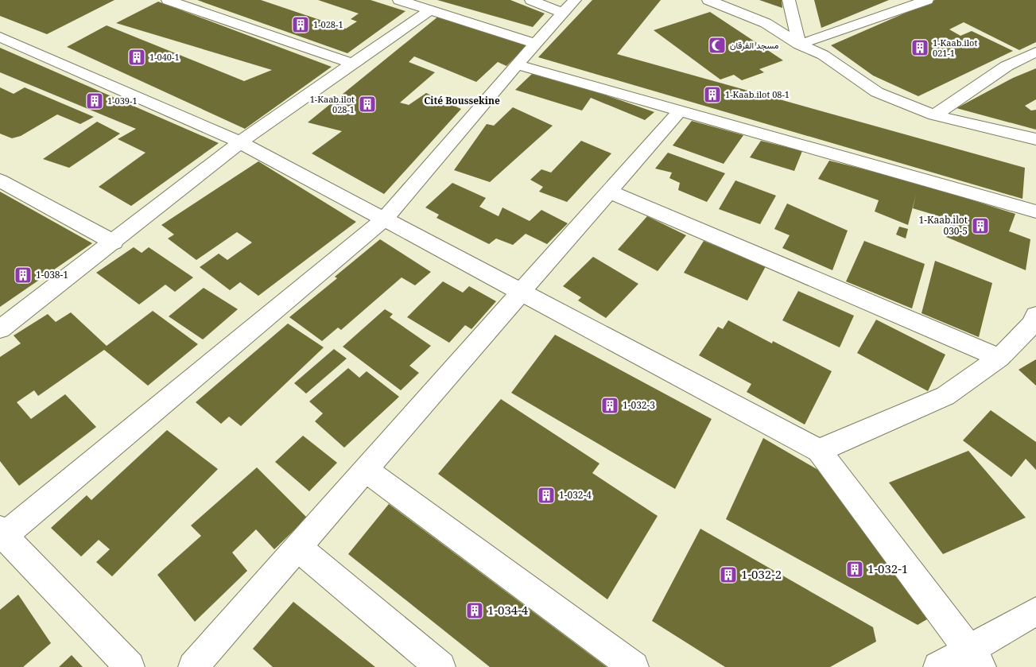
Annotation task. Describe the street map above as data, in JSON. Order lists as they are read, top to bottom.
{
  "districts": ["Cité Boussekine"],
  "places": {
    "building": [
      "1-028-1",
      "1-Kaab.ilot 021-1",
      "1-040-1",
      "1-Kaab.ilot 08-1",
      "1-039-1",
      "1-Kaab.ilot 028-1",
      "1-Kaab.ilot 030-5",
      "1-038-1",
      "1-032-3",
      "1-032-4",
      "1-032-1",
      "1-032-2",
      "1-034-4"
    ],
    "mosque": ["مسجد الفرقان"]
  }
}
